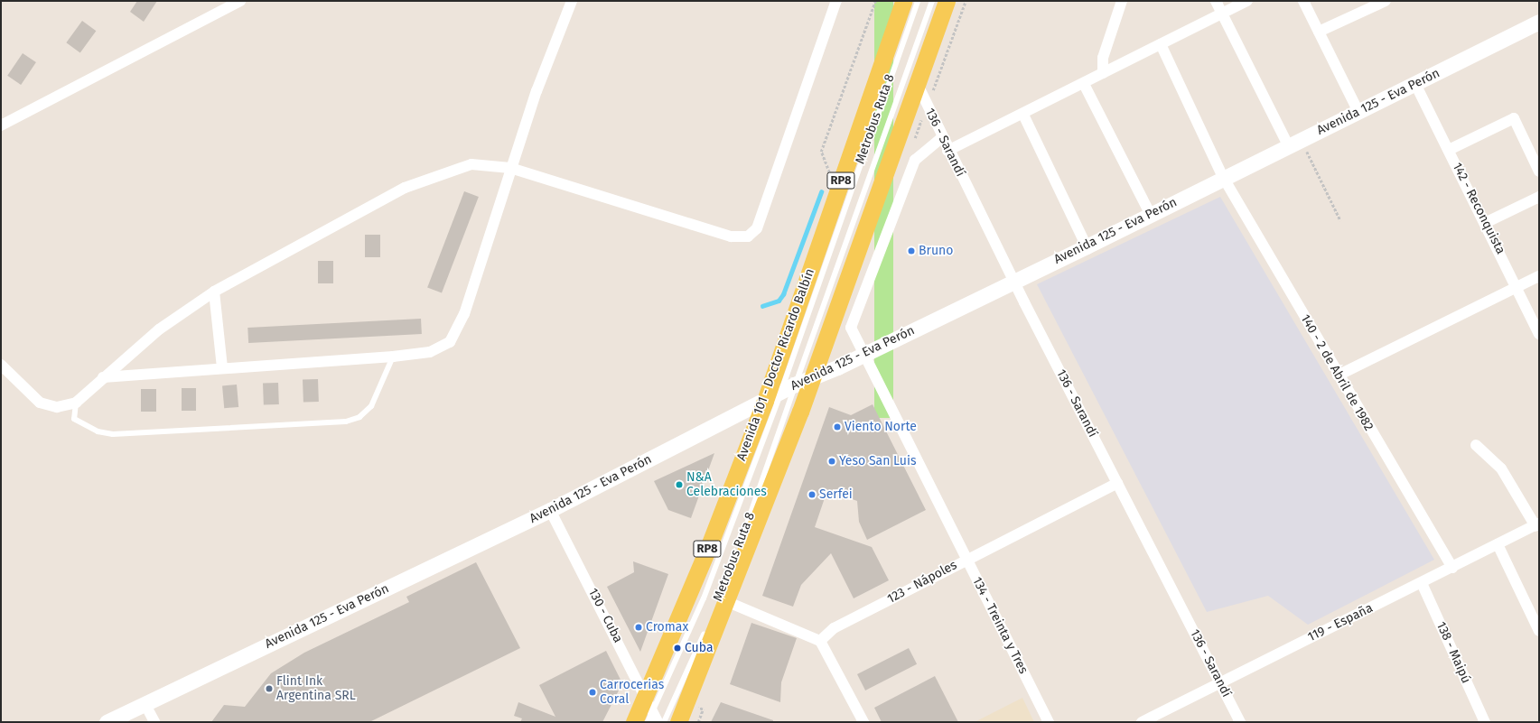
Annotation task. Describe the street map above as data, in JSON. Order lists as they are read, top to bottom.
{
  "streets": {
    "main road": ["RP8", "Avenida 101 - Doctor Ricardo Balbín"],
    "street": [
      "Avenida 125 - Eva Perón",
      "136 - Sarandí",
      "142 - Reconquista",
      "140 - 2 de Abril de 1982",
      "123 - Nápoles",
      "130 - Cuba",
      "119 - España",
      "134 - Treinta y Tres",
      "138 - Maipú"
    ],
    "lane": ["Metrobus Ruta 8"]
  },
  "crossings": [
    ["Avenida 125 - Eva Perón", "Metrobus Ruta 8"],
    ["Avenida 125 - Eva Perón", "136 - Sarandí"],
    ["Avenida 125 - Eva Perón", "142 - Reconquista"],
    ["Avenida 125 - Eva Perón", "Avenida 101 - Doctor Ricardo Balbín"],
    ["Avenida 125 - Eva Perón", "140 - 2 de Abril de 1982"],
    ["Avenida 125 - Eva Perón", "130 - Cuba"],
    ["Avenida 125 - Eva Perón", "134 - Treinta y Tres"],
    ["Metrobus Ruta 8", "130 - Cuba"],
    ["136 - Sarandí", "123 - Nápoles"],
    ["136 - Sarandí", "119 - España"],
    ["136 - Sarandí", "134 - Treinta y Tres"],
    ["Avenida 101 - Doctor Ricardo Balbín", "130 - Cuba"],
    ["140 - 2 de Abril de 1982", "119 - España"],
    ["123 - Nápoles", "134 - Treinta y Tres"],
    ["119 - España", "138 - Maipú"]
  ],
  "places": [
    "Bruno",
    "Viento Norte",
    "Yeso San Luis",
    "N&A Celebraciones",
    "Serfei",
    "Cromax",
    "Cuba",
    "Flint Ink Argentina SRL",
    "Carrocerias Coral"
  ]
}
